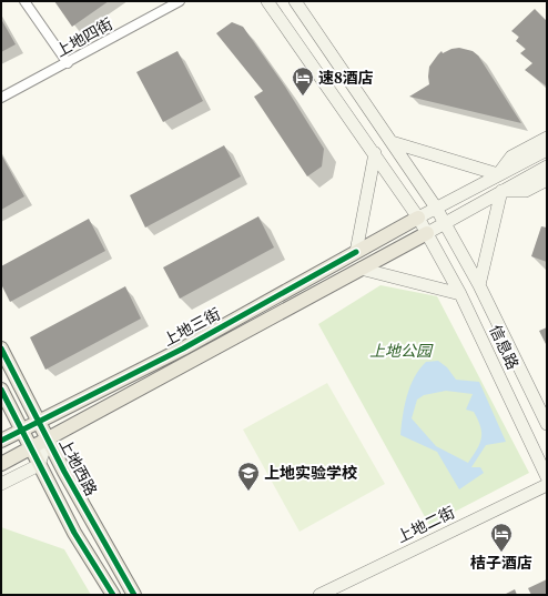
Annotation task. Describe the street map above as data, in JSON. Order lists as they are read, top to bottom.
{
  "streets": {
    "main road": [
      "上地三街",
      "信息路",
      "上地西路",
      "上地二街"
    ],
    "street": ["上地四街"]
  },
  "crossings": [
    ["上地三街", "信息路"],
    ["上地三街", "上地西路"]
  ],
  "parks": ["上地公园"],
  "places": {
    "hotel": ["速8酒店", "桔子酒店"],
    "school or university": ["上地实验学校"]
  }
}
